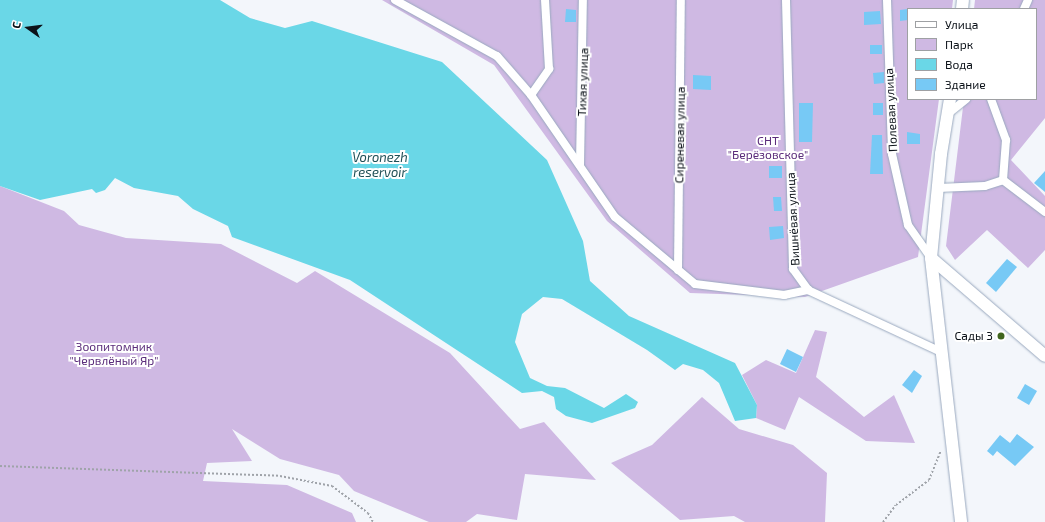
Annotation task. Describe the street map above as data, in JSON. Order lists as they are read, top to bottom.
{
  "streets": {
    "street": [
      "Тихая улица",
      "Полевая улица",
      "Сиреневая улица",
      "Вишнёвая улица"
    ]
  },
  "water": ["Voronezh reservoir"],
  "parks": ["СНТ \"Берёзовское\"", "Зоопитомник \"Червлёный Яр\""],
  "places": ["Сады 3"],
  "legend": [
    "Улица",
    "Парк",
    "Вода",
    "Здание"
  ],
  "north": "left"
}
